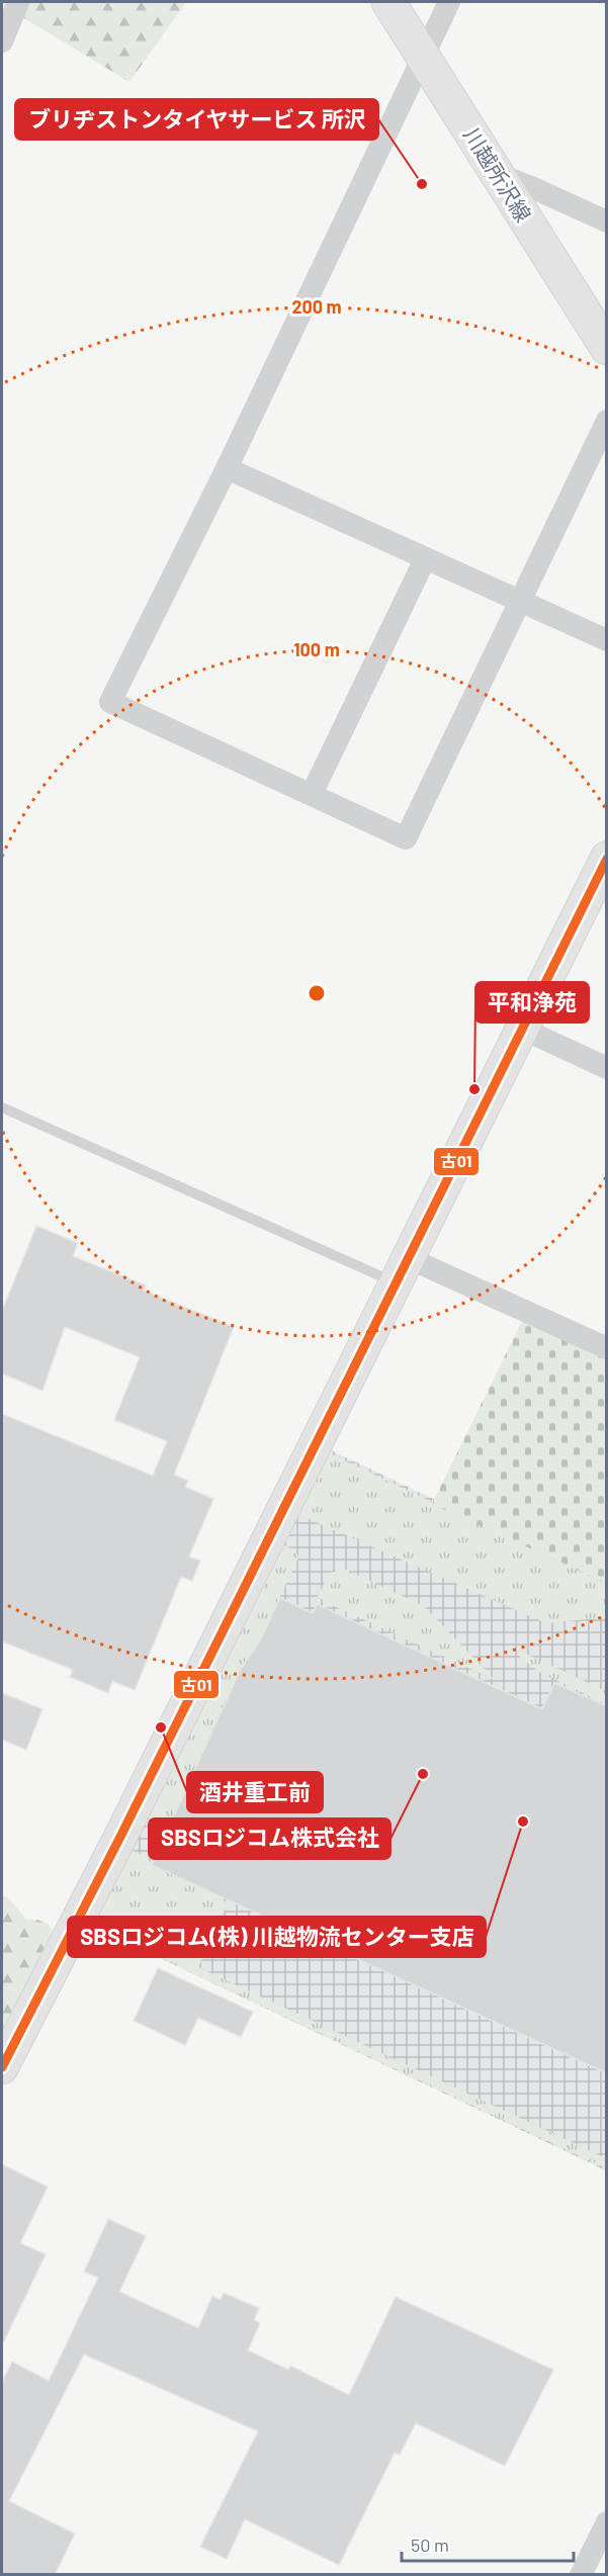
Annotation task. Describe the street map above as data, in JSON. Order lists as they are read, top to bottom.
{
  "streets": {
    "main road": ["川越所沢線"]
  },
  "places": [
    "ブリヂストンタイヤサービス 所沢",
    "平和浄苑",
    "酒井重工前",
    "SBSロジコム株式会社",
    "SBSロジコム(株) 川越物流センター支店"
  ],
  "lines": ["transit line 古01"],
  "scale_bar": "50 m",
  "rings": ["200 m", "100 m"]
}
